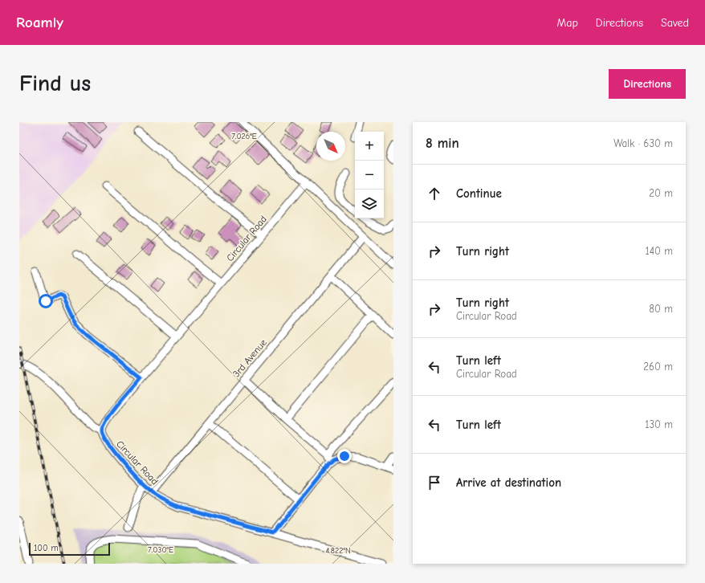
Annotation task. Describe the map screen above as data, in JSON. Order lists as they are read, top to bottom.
{
  "streets": {
    "street": ["Circular Road", "3rd Avenue"]
  },
  "crossings": [
    ["Circular Road", "3rd Avenue"]
  ],
  "scale_bar": "100 m",
  "north": "bottom right",
  "page": {
    "header": "Roamly",
    "nav": ["Map", "Directions", "Saved"],
    "buttons": "Directions",
    "title": "Find us",
    "heading": ["8 min", "Walk · 630 m"],
    "map_buttons": ["+", "−"],
    "list": [
      ["Continue", "20 m"],
      ["Turn right", "140 m"],
      ["Turn right", "Circular Road", "80 m"],
      ["Turn left", "Circular Road", "260 m"],
      ["Turn left", "130 m"],
      "Arrive at destination"
    ],
    "scale": "100 m"
  },
  "coordinates": ["7.026°E", "7.030°E", "4.822°N"]
}
